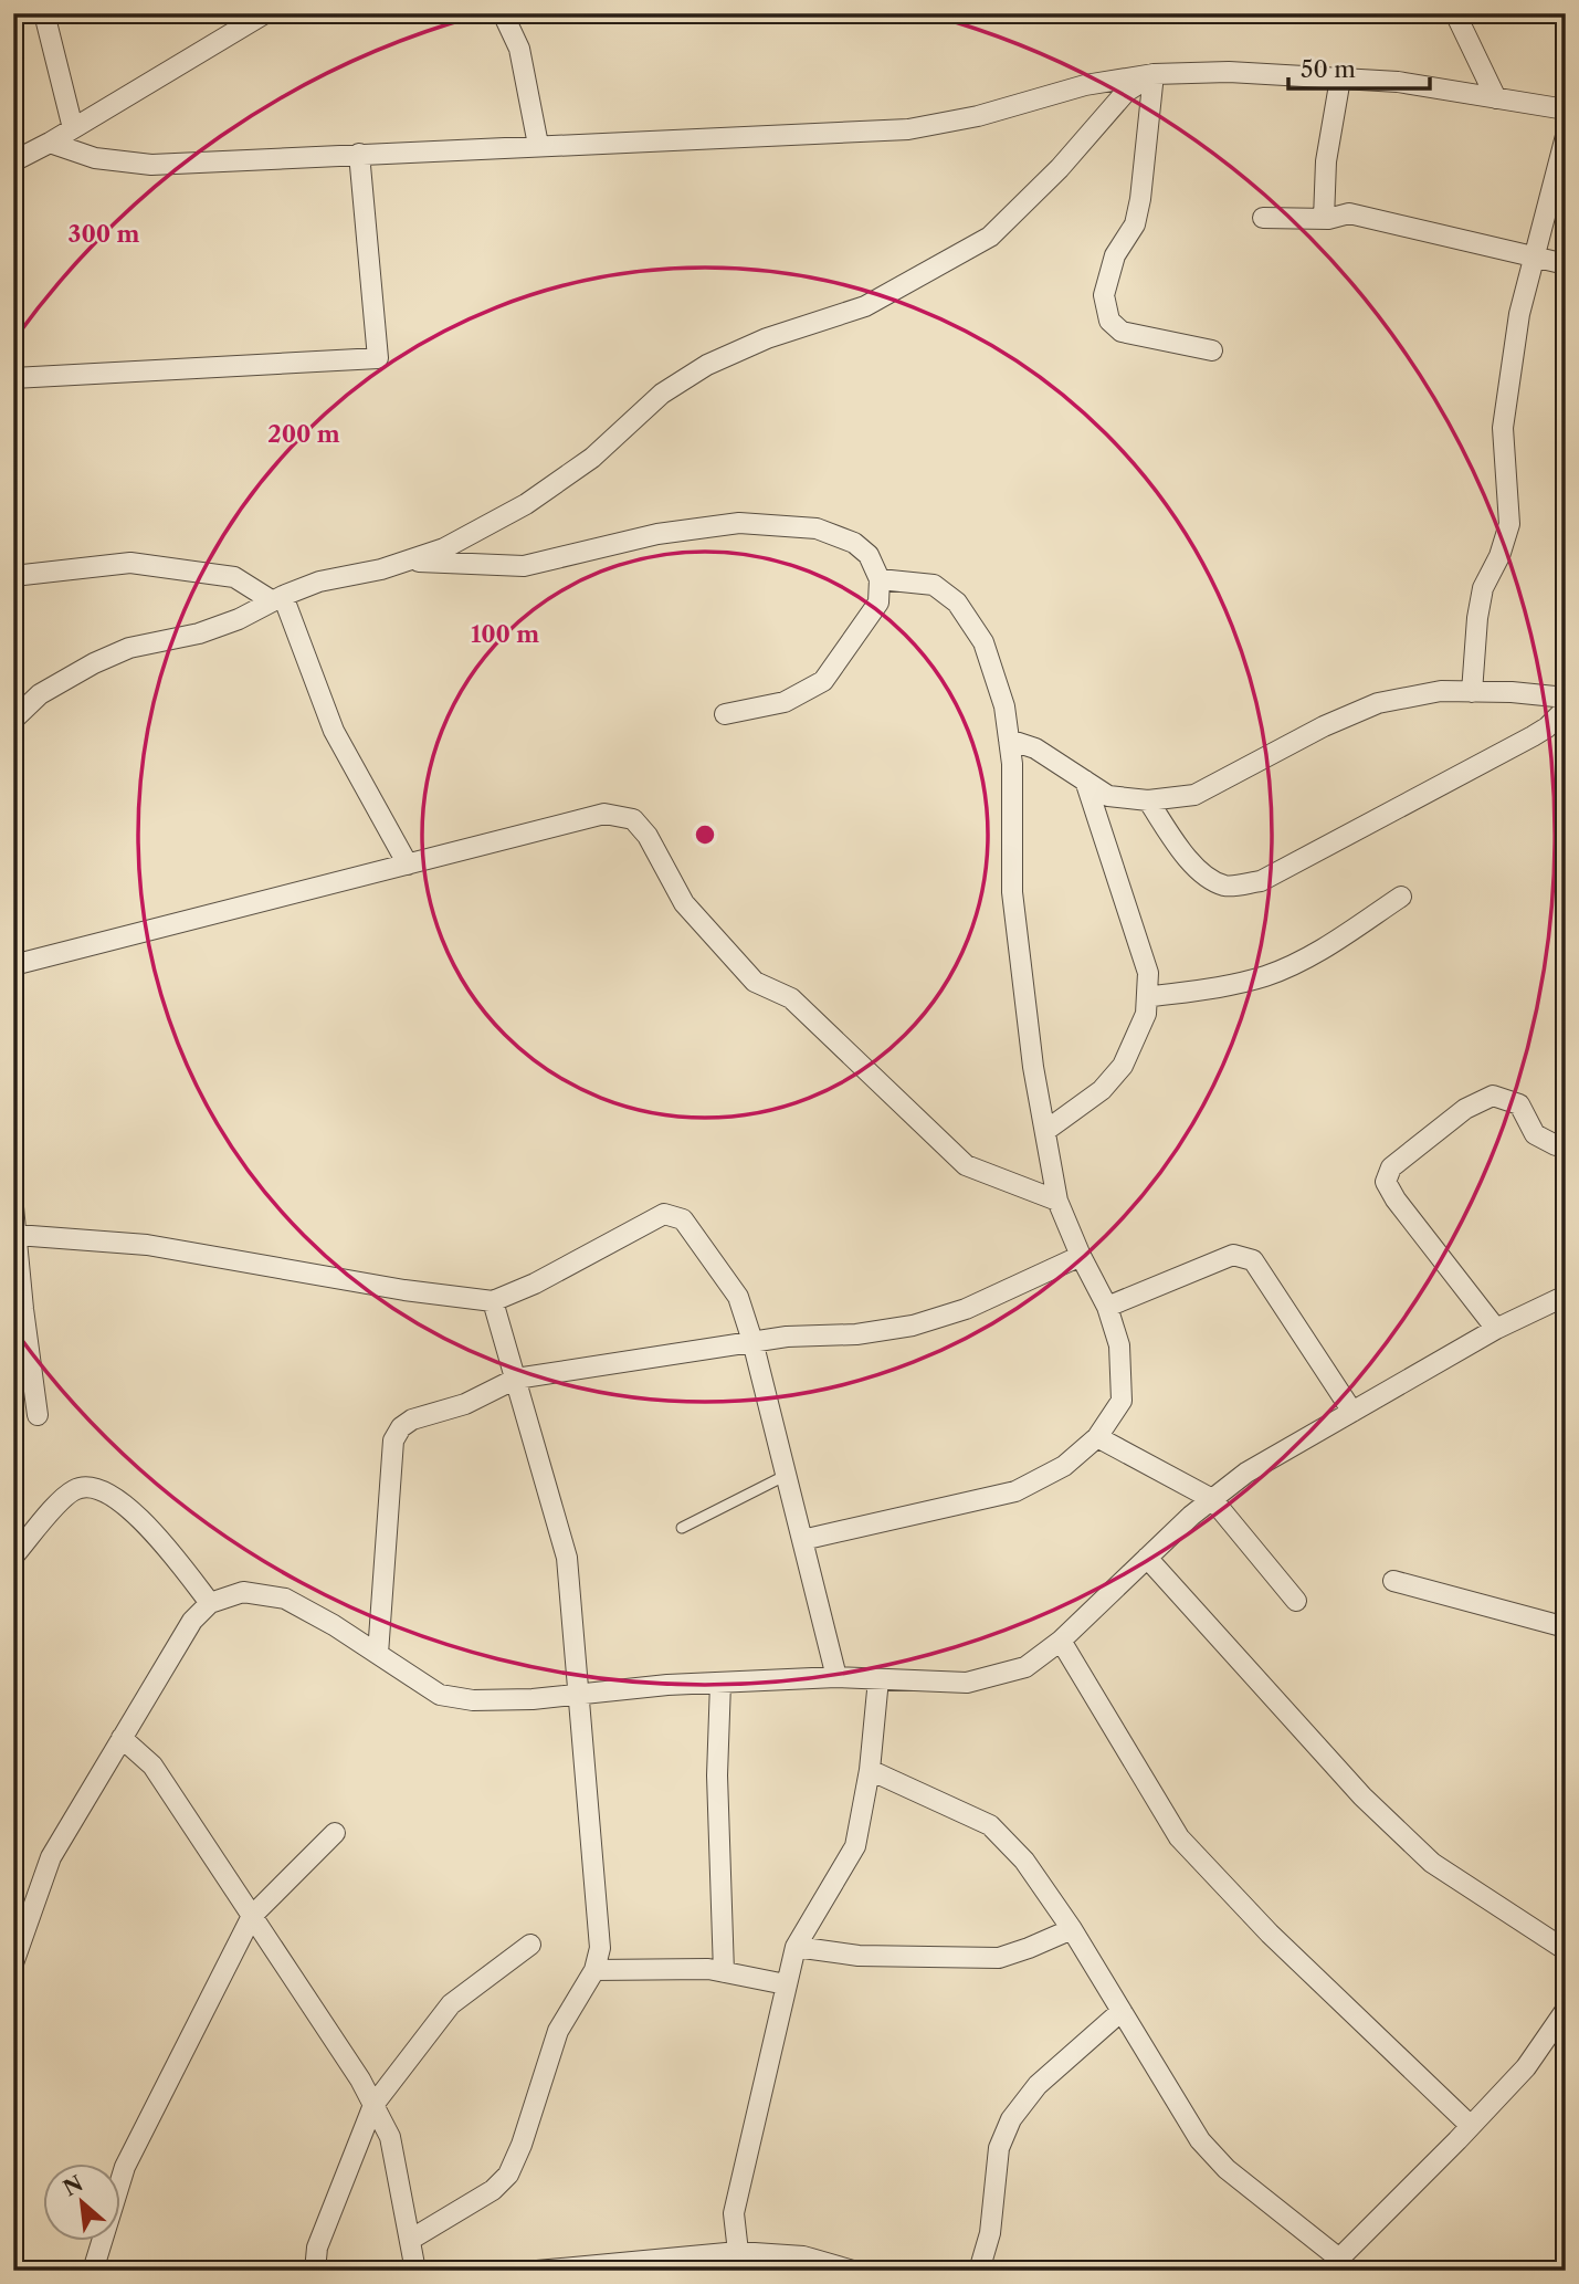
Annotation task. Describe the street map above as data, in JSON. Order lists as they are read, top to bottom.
{
  "scale_bar": "50 m",
  "north": "top left",
  "rings": ["300 m", "200 m", "100 m"]
}
